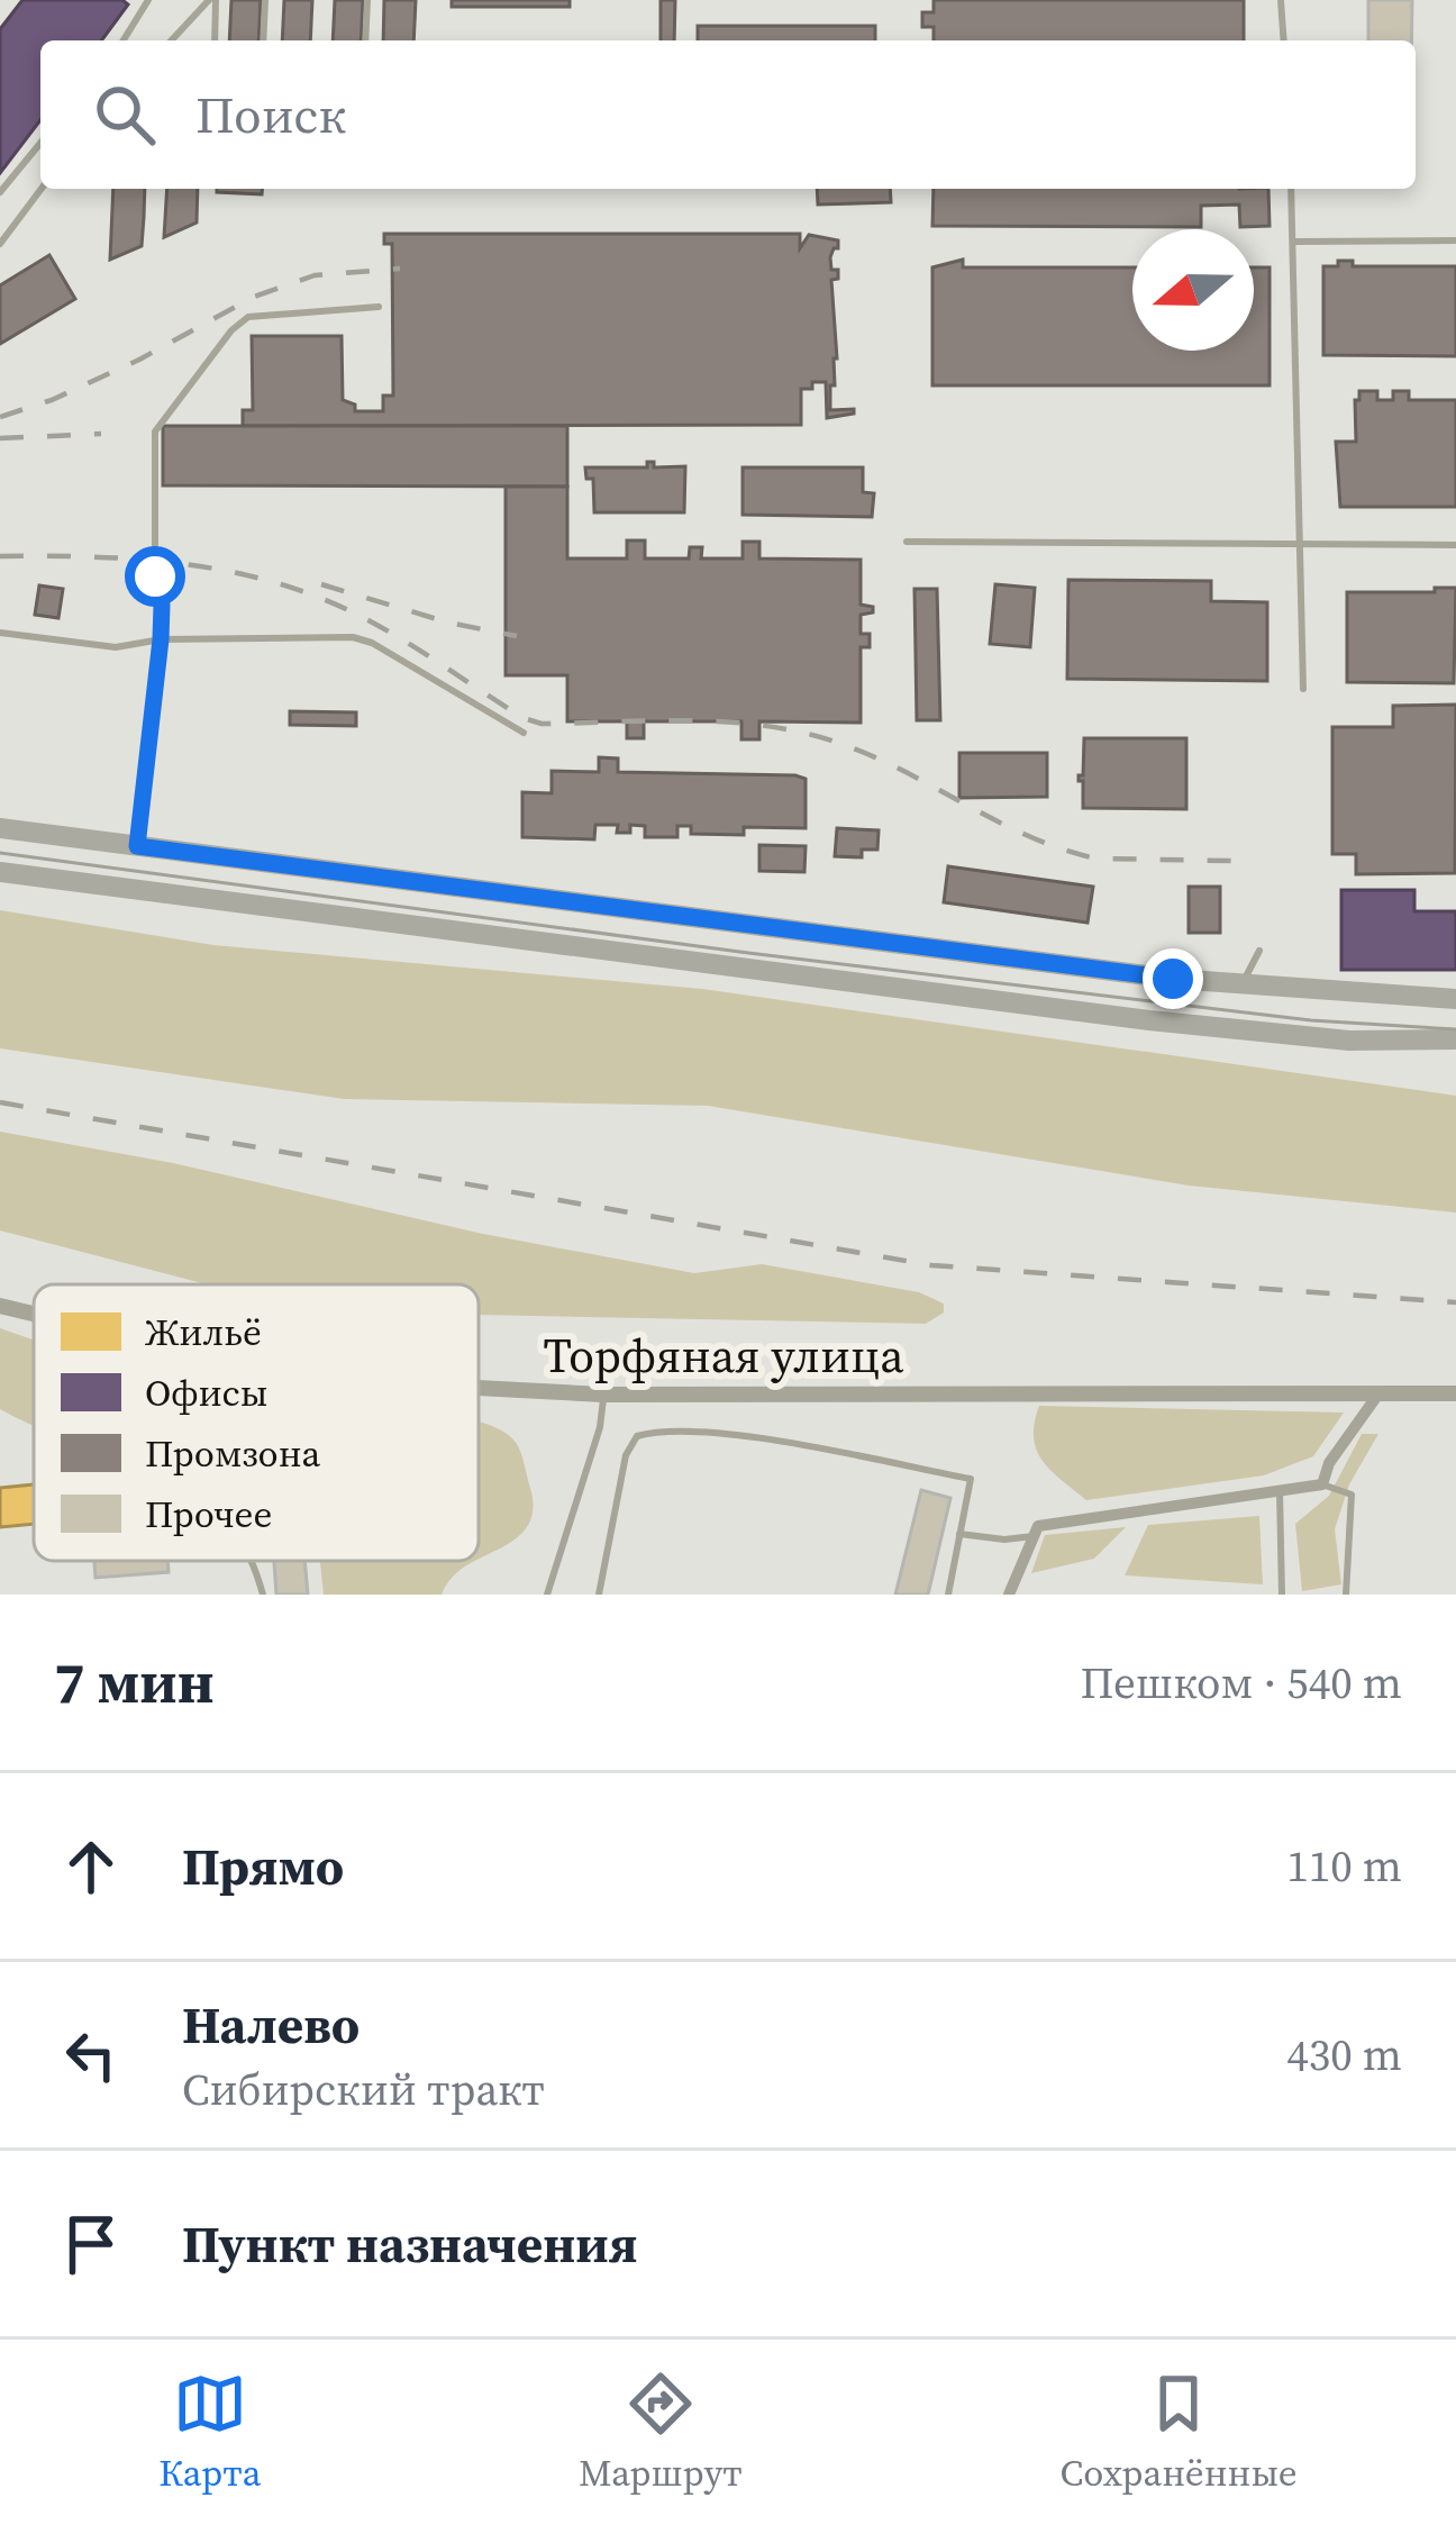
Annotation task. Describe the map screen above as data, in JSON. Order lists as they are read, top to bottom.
{
  "streets": {
    "street": ["Торфяная улица"]
  },
  "legend": [
    "Жильё",
    "Офисы",
    "Промзона",
    "Прочее"
  ],
  "north": "left",
  "page": {
    "search": "Поиск",
    "heading": ["7 мин", "Пешком · 540 m"],
    "list": [
      ["Прямо", "110 m"],
      ["Налево", "Сибирский тракт", "430 m"],
      "Пункт назначения"
    ],
    "nav": ["Карта", "Маршрут", "Сохранённые"]
  }
}
